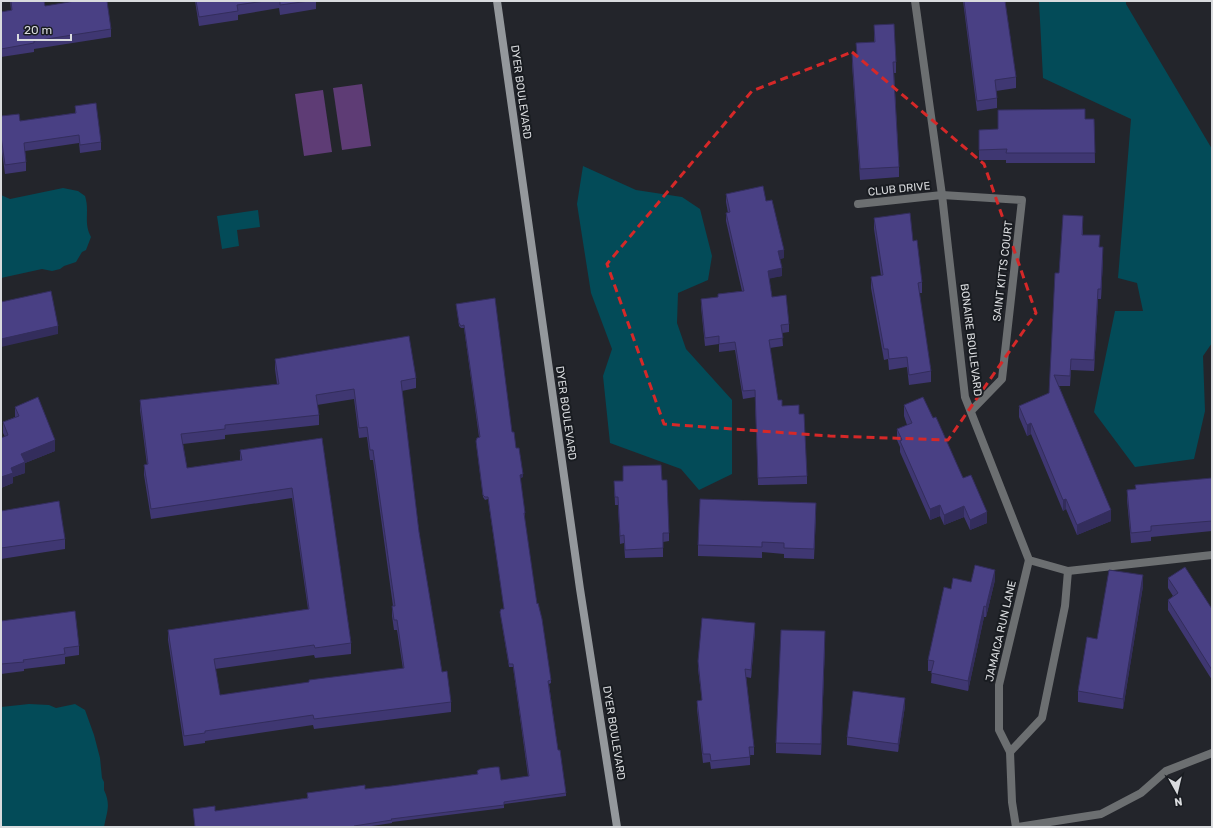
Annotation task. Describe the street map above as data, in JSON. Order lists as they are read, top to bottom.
{
  "streets": {
    "main road": ["DYER BOULEVARD"],
    "street": [
      "CLUB DRIVE",
      "SAINT KITTS COURT",
      "BONAIRE BOULEVARD",
      "JAMAICA RUN LANE"
    ]
  },
  "crossings": [
    ["CLUB DRIVE", "SAINT KITTS COURT"],
    ["CLUB DRIVE", "BONAIRE BOULEVARD"],
    ["SAINT KITTS COURT", "BONAIRE BOULEVARD"],
    ["BONAIRE BOULEVARD", "JAMAICA RUN LANE"]
  ],
  "scale_bar": "20 m",
  "north": "bottom"
}
